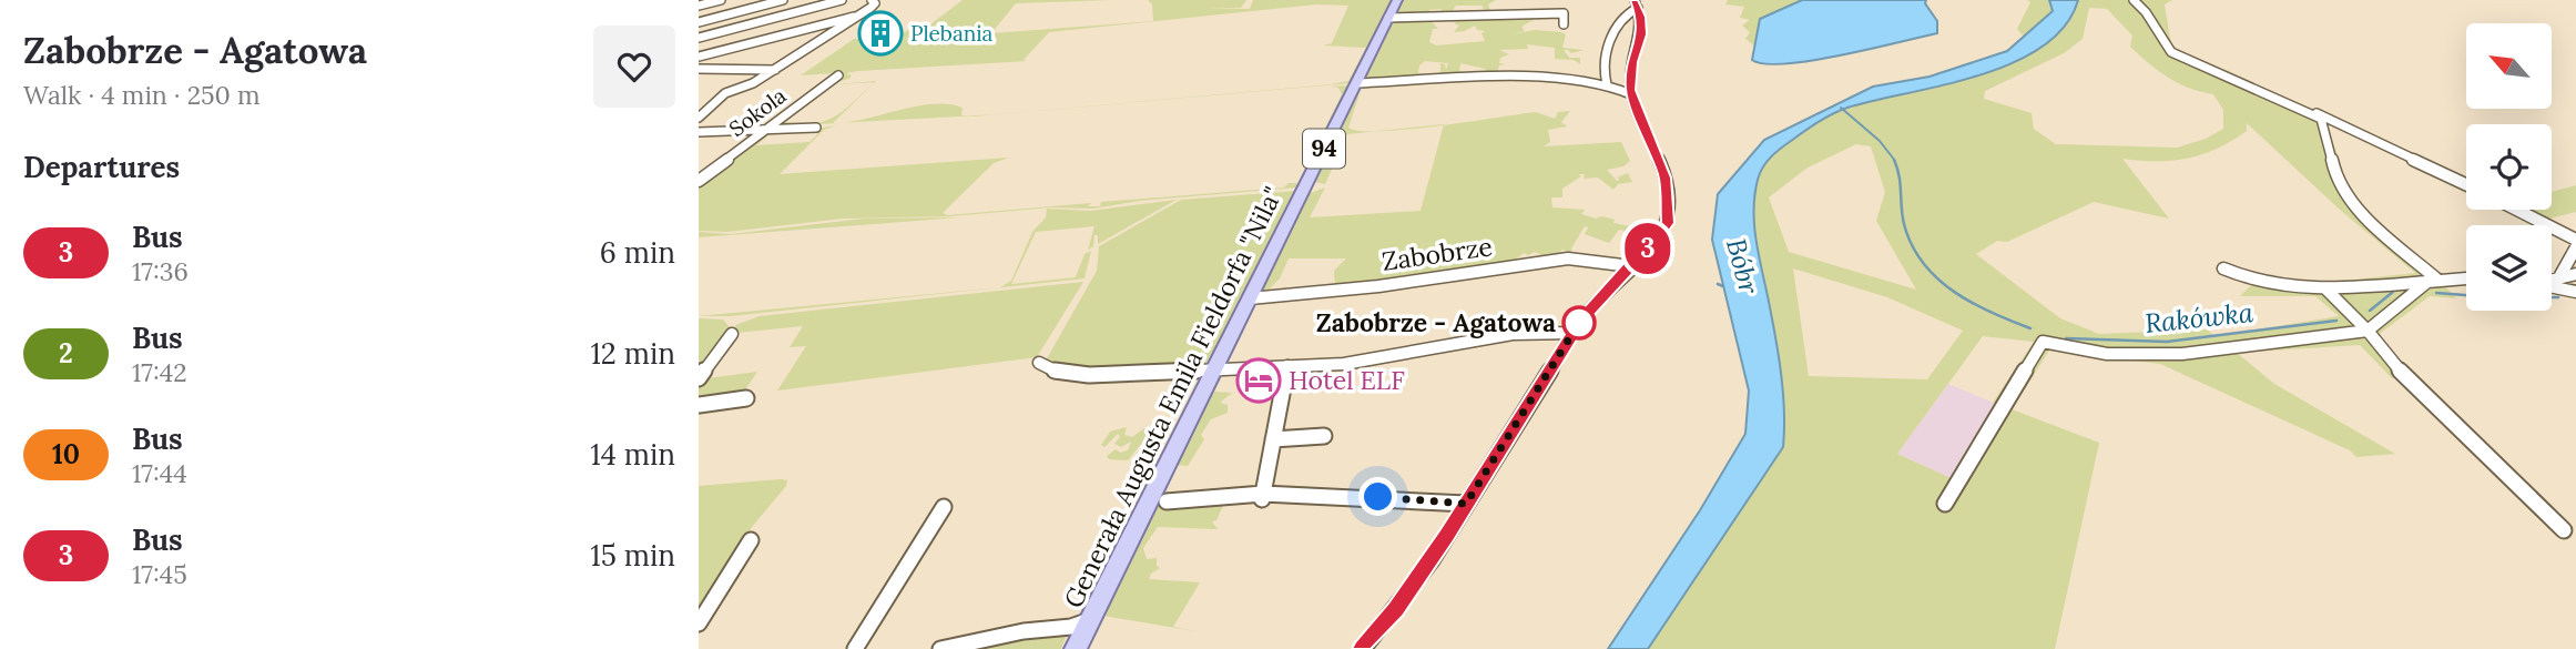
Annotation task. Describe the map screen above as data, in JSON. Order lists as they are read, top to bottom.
{
  "streets": {
    "main road": ["94", "Generała Augusta Emila Fieldorfa \"Nila\""],
    "street": ["Sokola", "Zabobrze"]
  },
  "crossings": [
    ["Zabobrze", "Generała Augusta Emila Fieldorfa \"Nila\""]
  ],
  "water": ["Bóbr", "Rakówka"],
  "places": {
    "building": ["Plebania"],
    "other": ["Zabobrze - Agatowa"],
    "hotel": ["Hotel ELF"]
  },
  "lines": ["bus line 3"],
  "north": "top left",
  "page": {
    "heading": [
      ["Zabobrze - Agatowa", "Walk · 4 min · 250 m"],
      "Departures"
    ],
    "on_map": "3",
    "list": [
      {
        "mark": "3",
        "name": "Bus",
        "note": "17:36",
        "value": "6 min"
      },
      {
        "mark": "2",
        "name": "Bus",
        "note": "17:42",
        "value": "12 min"
      },
      {
        "mark": "10",
        "name": "Bus",
        "note": "17:44",
        "value": "14 min"
      },
      {
        "mark": "3",
        "name": "Bus",
        "note": "17:45",
        "value": "15 min"
      }
    ]
  }
}
